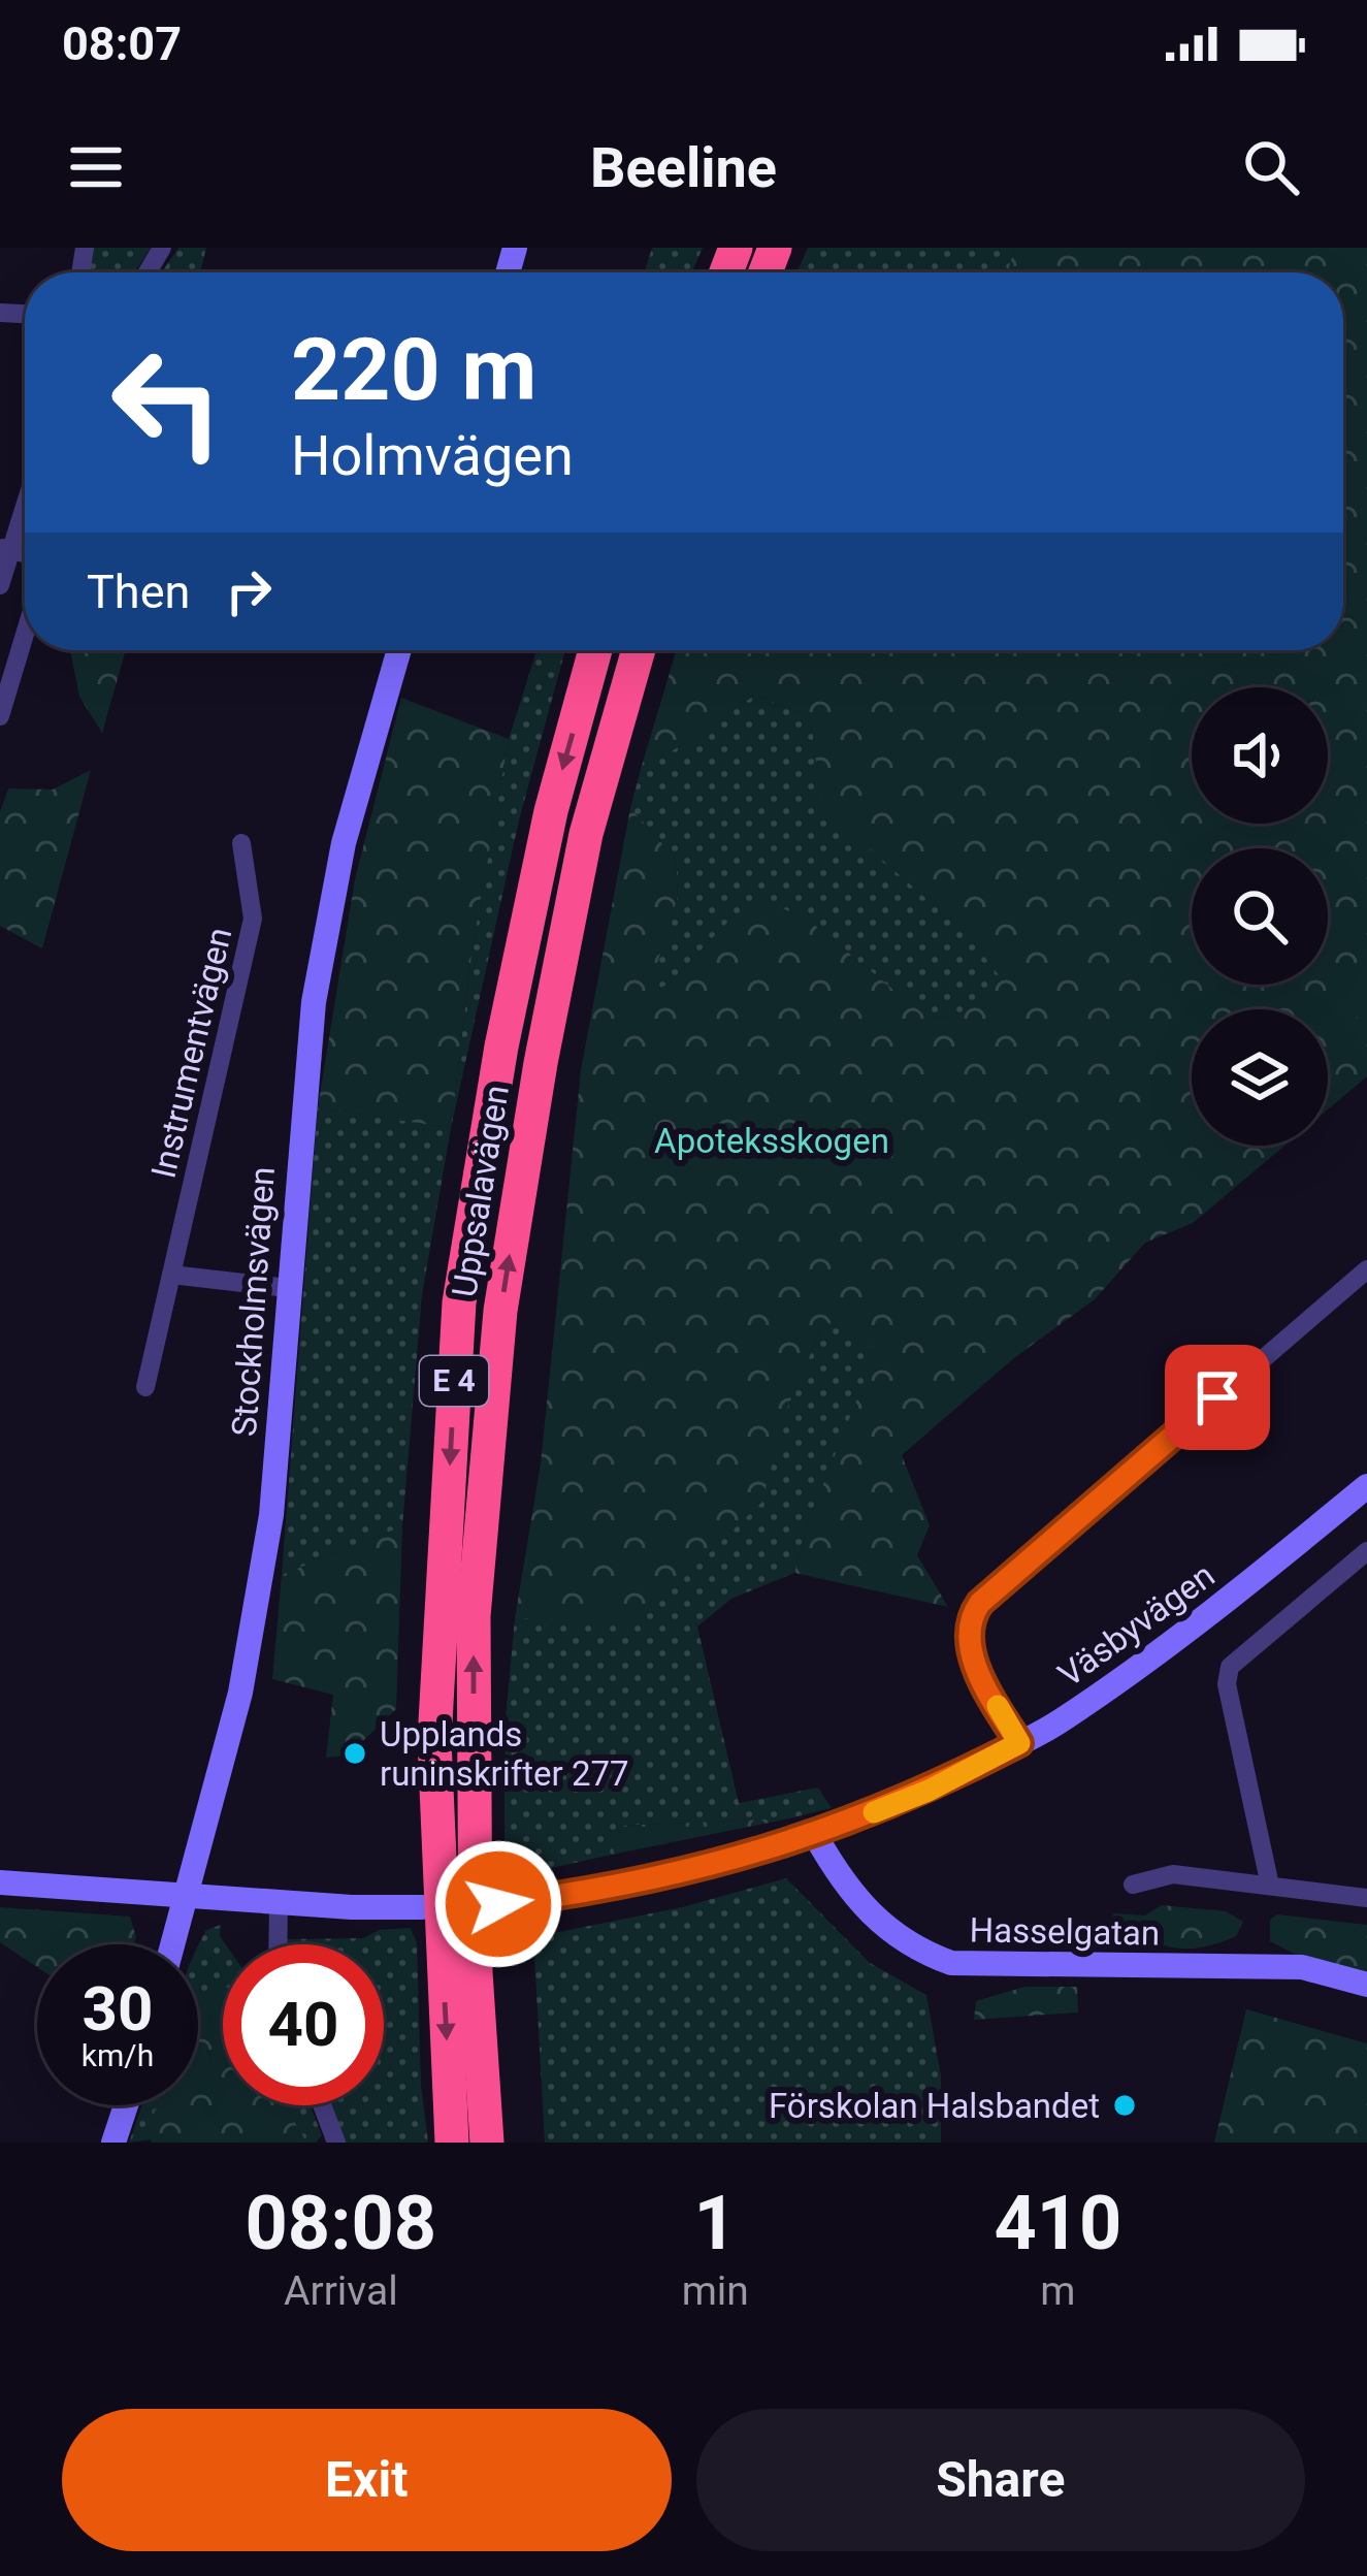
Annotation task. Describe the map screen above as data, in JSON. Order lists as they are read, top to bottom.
{
  "streets": {
    "highway": ["Uppsalavägen", "E 4"],
    "street": [
      "Instrumentvägen",
      "Stockholmsvägen",
      "Väsbyvägen",
      "Hasselgatan"
    ]
  },
  "crossings": [
    ["Väsbyvägen", "Hasselgatan"]
  ],
  "parks": ["Apoteksskogen"],
  "places": ["Upplands runinskrifter 277", "Förskolan Halsbandet"],
  "page": {
    "status": "08:07",
    "header": "Beeline",
    "turn": ["220 m", "Holmvägen"],
    "then": "Then",
    "speed": "30 km/h",
    "limit": "40",
    "eta": [
      "08:08",
      "Arrival",
      "1",
      "min",
      "410",
      "m"
    ],
    "buttons": ["Exit", "Share"]
  }
}
